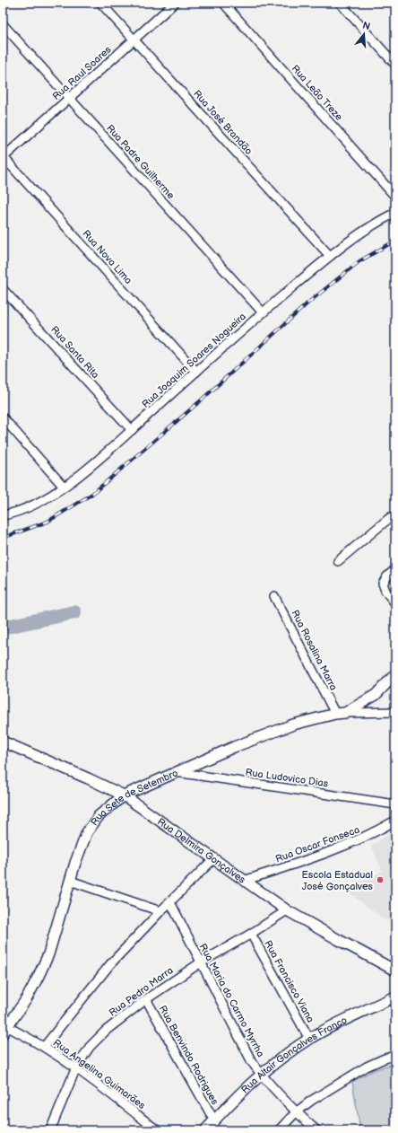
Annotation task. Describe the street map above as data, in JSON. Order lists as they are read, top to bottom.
{
  "streets": {
    "street": [
      "Rua Raul Soares",
      "Rua Leão Treze",
      "Rua José Brandão",
      "Rua Padre Guilherme",
      "Rua Nova Lima",
      "Rua Santa Rita",
      "Rua Joaquim Soares Nogueira",
      "Rua Rosalina Marra",
      "Rua Ludovico Dias",
      "Rua Sete de Setembro",
      "Rua Oscar Fonseca",
      "Rua Delmira Gonçalves",
      "Rua Francisco Viana",
      "Rua Pedro Marra",
      "Rua Maria do Carmo Myrrha",
      "Rua Benvindo Rodrigues",
      "Rua Altair Gonçalves Franco",
      "Rua Angelina Guimarães"
    ]
  },
  "crossings": [
    ["Rua Raul Soares", "Rua José Brandão"],
    ["Rua Raul Soares", "Rua Padre Guilherme"],
    ["Rua Raul Soares", "Rua Nova Lima"],
    ["Rua José Brandão", "Rua Joaquim Soares Nogueira"],
    ["Rua Padre Guilherme", "Rua Joaquim Soares Nogueira"],
    ["Rua Nova Lima", "Rua Joaquim Soares Nogueira"],
    ["Rua Santa Rita", "Rua Joaquim Soares Nogueira"],
    ["Rua Rosalina Marra", "Rua Sete de Setembro"],
    ["Rua Ludovico Dias", "Rua Sete de Setembro"],
    ["Rua Sete de Setembro", "Rua Delmira Gonçalves"],
    ["Rua Sete de Setembro", "Rua Angelina Guimarães"],
    ["Rua Oscar Fonseca", "Rua Delmira Gonçalves"],
    ["Rua Delmira Gonçalves", "Rua Pedro Marra"],
    ["Rua Francisco Viana", "Rua Pedro Marra"],
    ["Rua Francisco Viana", "Rua Altair Gonçalves Franco"],
    ["Rua Pedro Marra", "Rua Maria do Carmo Myrrha"],
    ["Rua Pedro Marra", "Rua Benvindo Rodrigues"],
    ["Rua Pedro Marra", "Rua Angelina Guimarães"],
    ["Rua Maria do Carmo Myrrha", "Rua Altair Gonçalves Franco"],
    ["Rua Benvindo Rodrigues", "Rua Altair Gonçalves Franco"]
  ],
  "places": ["Escola Estadual José Gonçalves"],
  "north": "top"
}
